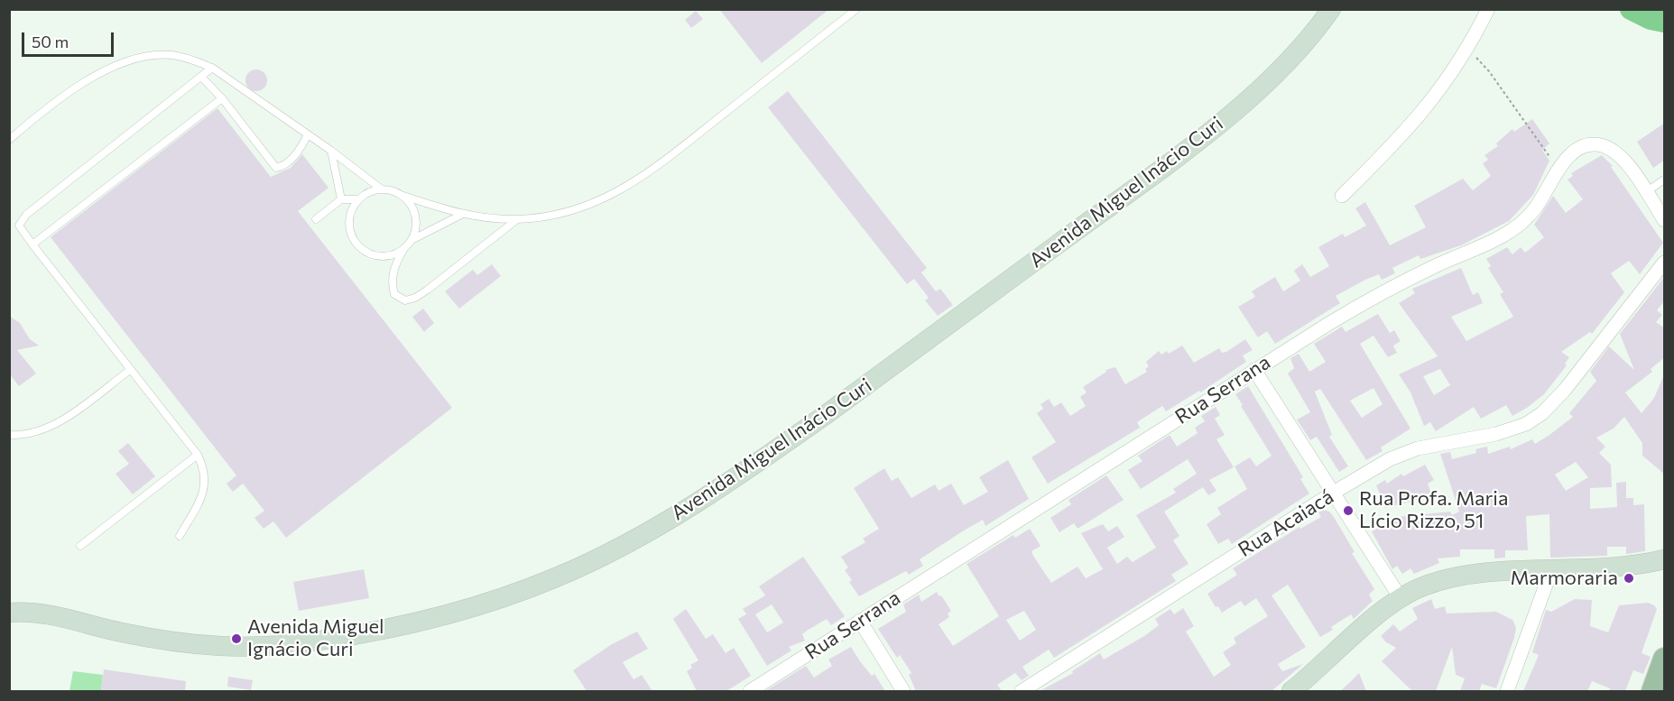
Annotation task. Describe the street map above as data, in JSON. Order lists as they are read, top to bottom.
{
  "streets": {
    "street": ["Avenida Miguel Inácio Curi", "Rua Serrana", "Rua Acaiacá"]
  },
  "places": ["Rua Profa. Maria Lício Rizzo, 51", "Marmoraria", "Avenida Miguel Ignácio Curi"],
  "scale_bar": "50 m"
}
